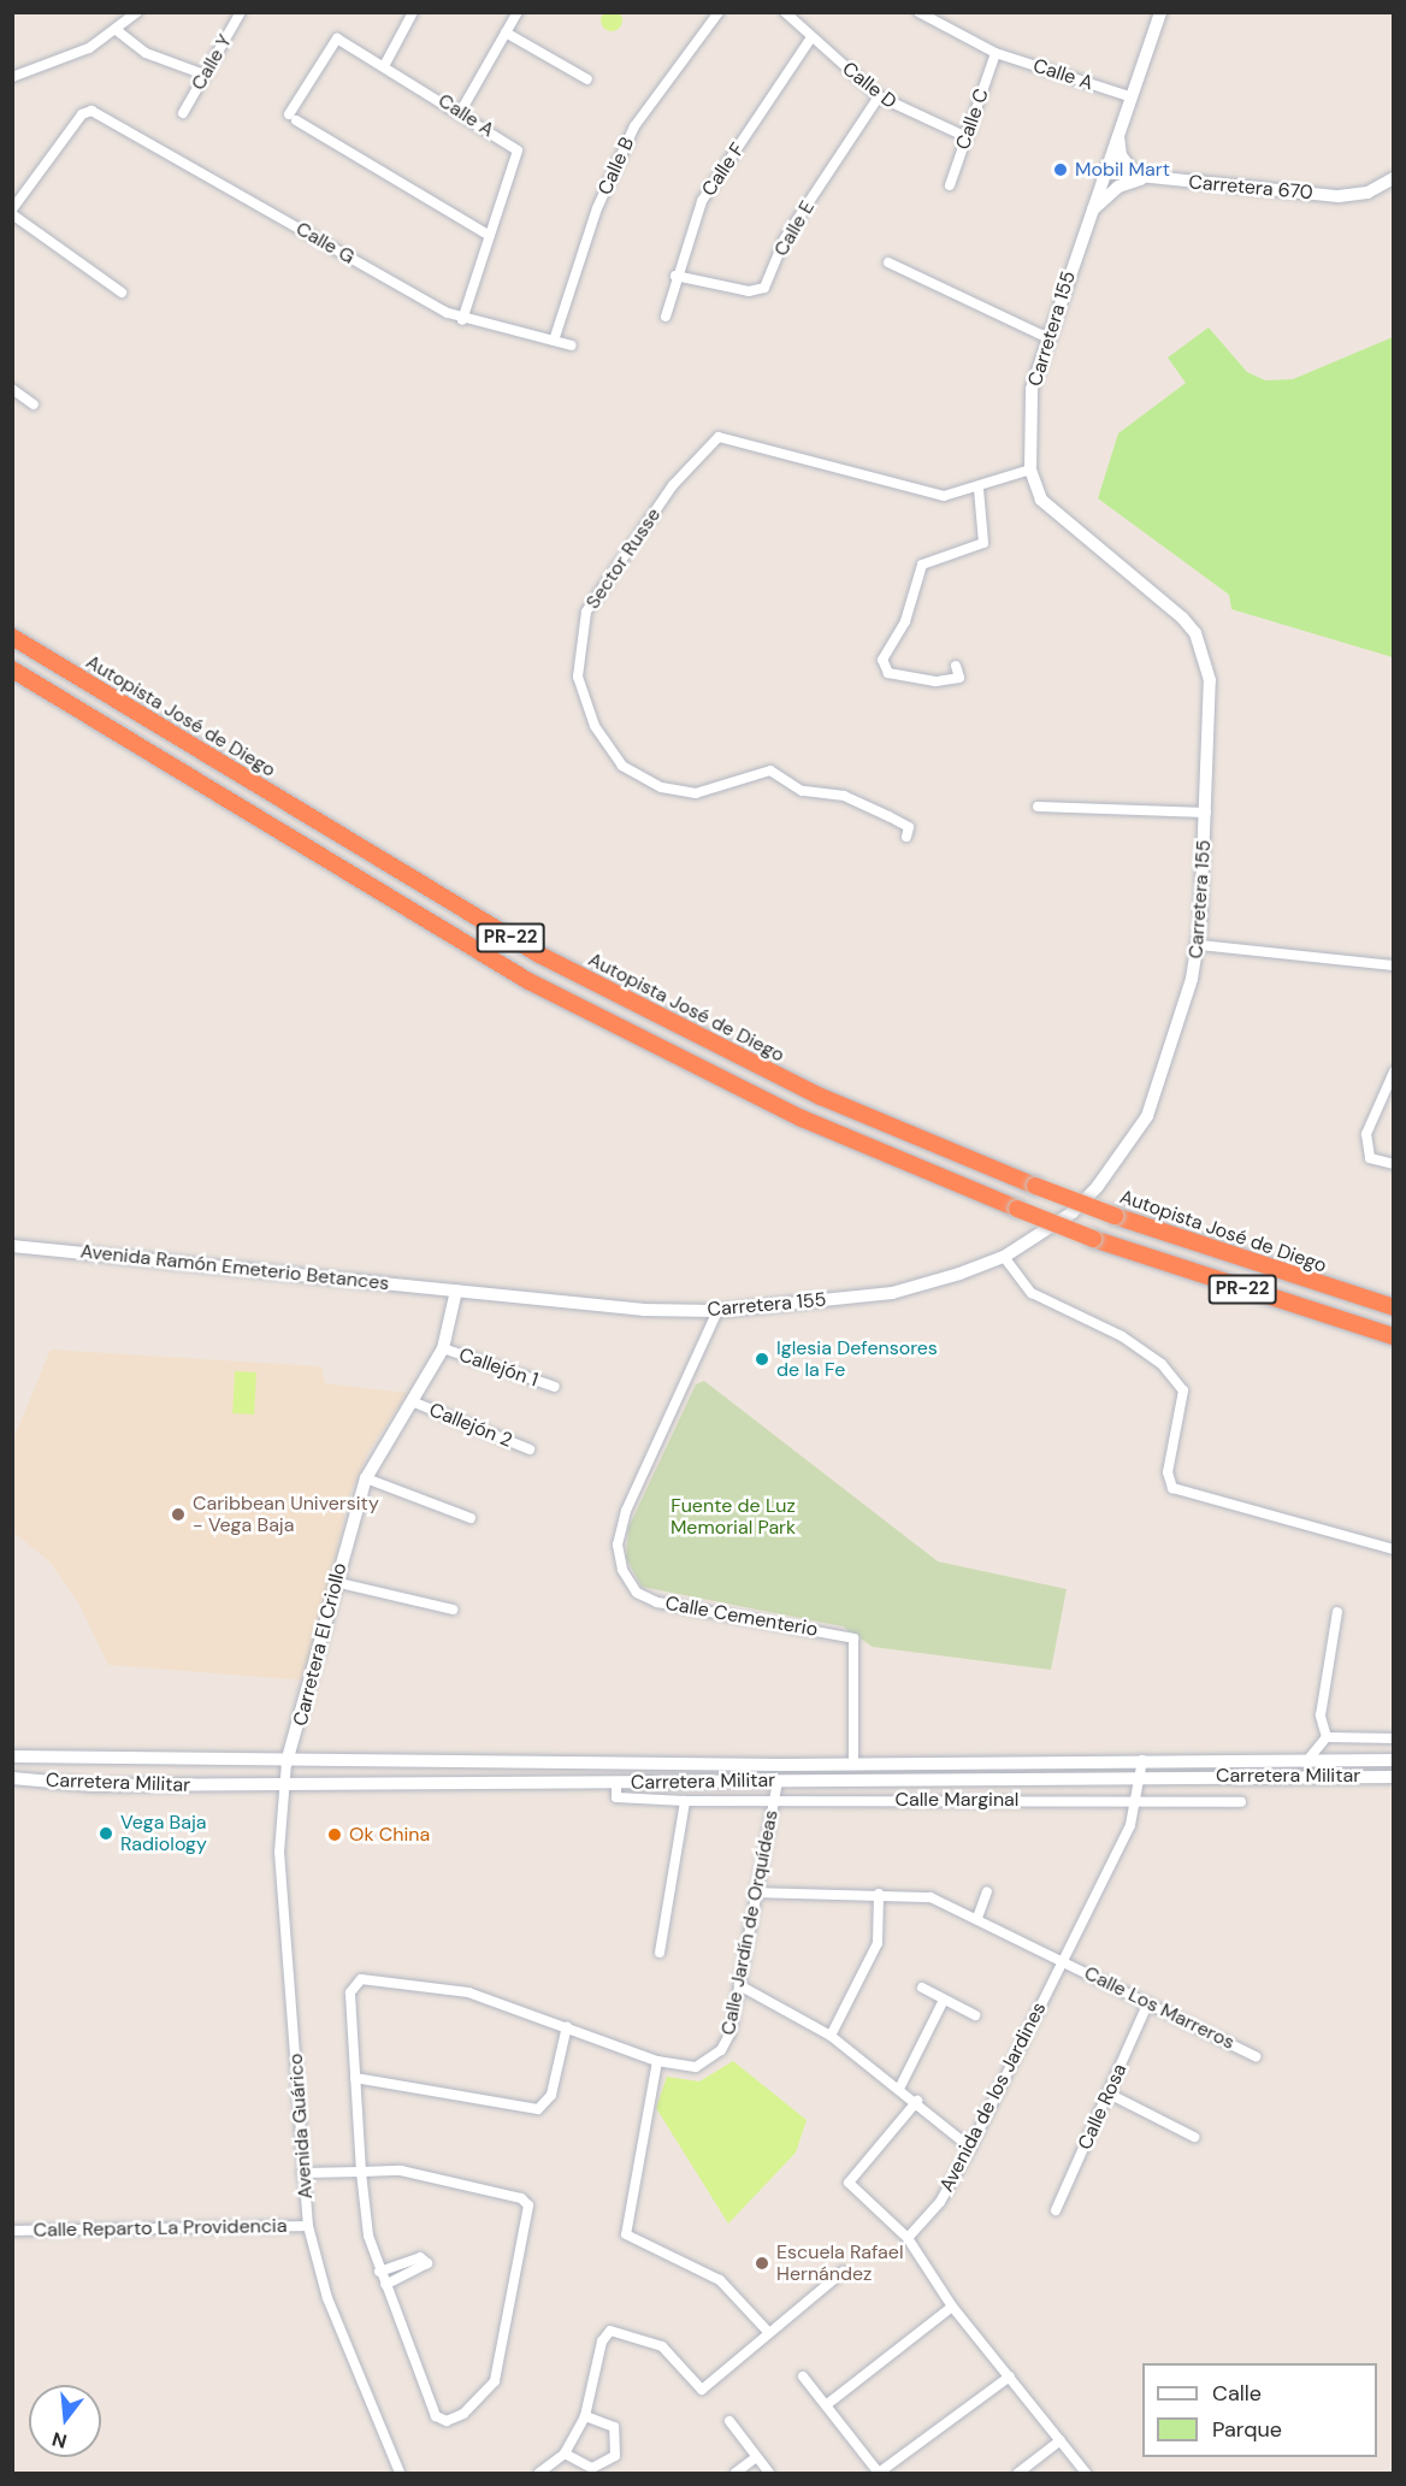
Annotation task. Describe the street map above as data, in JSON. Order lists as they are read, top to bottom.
{
  "streets": {
    "highway": ["Autopista José de Diego", "PR-22"],
    "street": [
      "Calle Y",
      "Calle A",
      "Calle D",
      "Calle C",
      "Calle B",
      "Calle F",
      "Carretera 670",
      "Calle E",
      "Calle G",
      "Carretera 155",
      "Sector Russe",
      "Avenida Ramón Emeterio Betances",
      "Callejón 1",
      "Callejón 2",
      "Calle Cementerio",
      "Carretera El Criollo",
      "Carretera Militar",
      "Calle Marginal",
      "Calle Jardín de Orquídeas",
      "Calle Los Marreros",
      "Avenida de los Jardines",
      "Calle Rosa",
      "Avenida Guárico",
      "Calle Reparto La Providencia"
    ]
  },
  "crossings": [
    ["Calle A", "Calle C"],
    ["Calle A", "Calle G"],
    ["Calle A", "Carretera 155"],
    ["Calle D", "Calle C"],
    ["Calle D", "Calle F"],
    ["Calle D", "Calle E"],
    ["Calle B", "Calle G"],
    ["Calle F", "Calle E"],
    ["Carretera 670", "Carretera 155"],
    ["Carretera 155", "Sector Russe"],
    ["Carretera 155", "Avenida Ramón Emeterio Betances"],
    ["Carretera 155", "Calle Cementerio"],
    ["Carretera 155", "Carretera El Criollo"],
    ["Avenida Ramón Emeterio Betances", "Carretera El Criollo"],
    ["Callejón 1", "Carretera El Criollo"],
    ["Callejón 2", "Carretera El Criollo"],
    ["Calle Cementerio", "Carretera Militar"],
    ["Carretera El Criollo", "Carretera Militar"],
    ["Carretera El Criollo", "Avenida Guárico"],
    ["Carretera Militar", "Calle Marginal"],
    ["Carretera Militar", "Calle Jardín de Orquídeas"],
    ["Carretera Militar", "Avenida de los Jardines"],
    ["Carretera Militar", "Avenida Guárico"],
    ["Calle Marginal", "Calle Jardín de Orquídeas"],
    ["Calle Marginal", "Avenida de los Jardines"],
    ["Calle Jardín de Orquídeas", "Calle Los Marreros"],
    ["Calle Jardín de Orquídeas", "Avenida Guárico"],
    ["Calle Los Marreros", "Avenida de los Jardines"],
    ["Calle Los Marreros", "Calle Rosa"],
    ["Avenida Guárico", "Calle Reparto La Providencia"]
  ],
  "parks": ["Fuente de Luz Memorial Park"],
  "places": [
    "Mobil Mart",
    "Iglesia Defensores de la Fe",
    "Caribbean University - Vega Baja",
    "Vega Baja Radiology",
    "Ok China",
    "Escuela Rafael Hernández"
  ],
  "legend": ["Calle", "Parque"],
  "north": "bottom"
}
